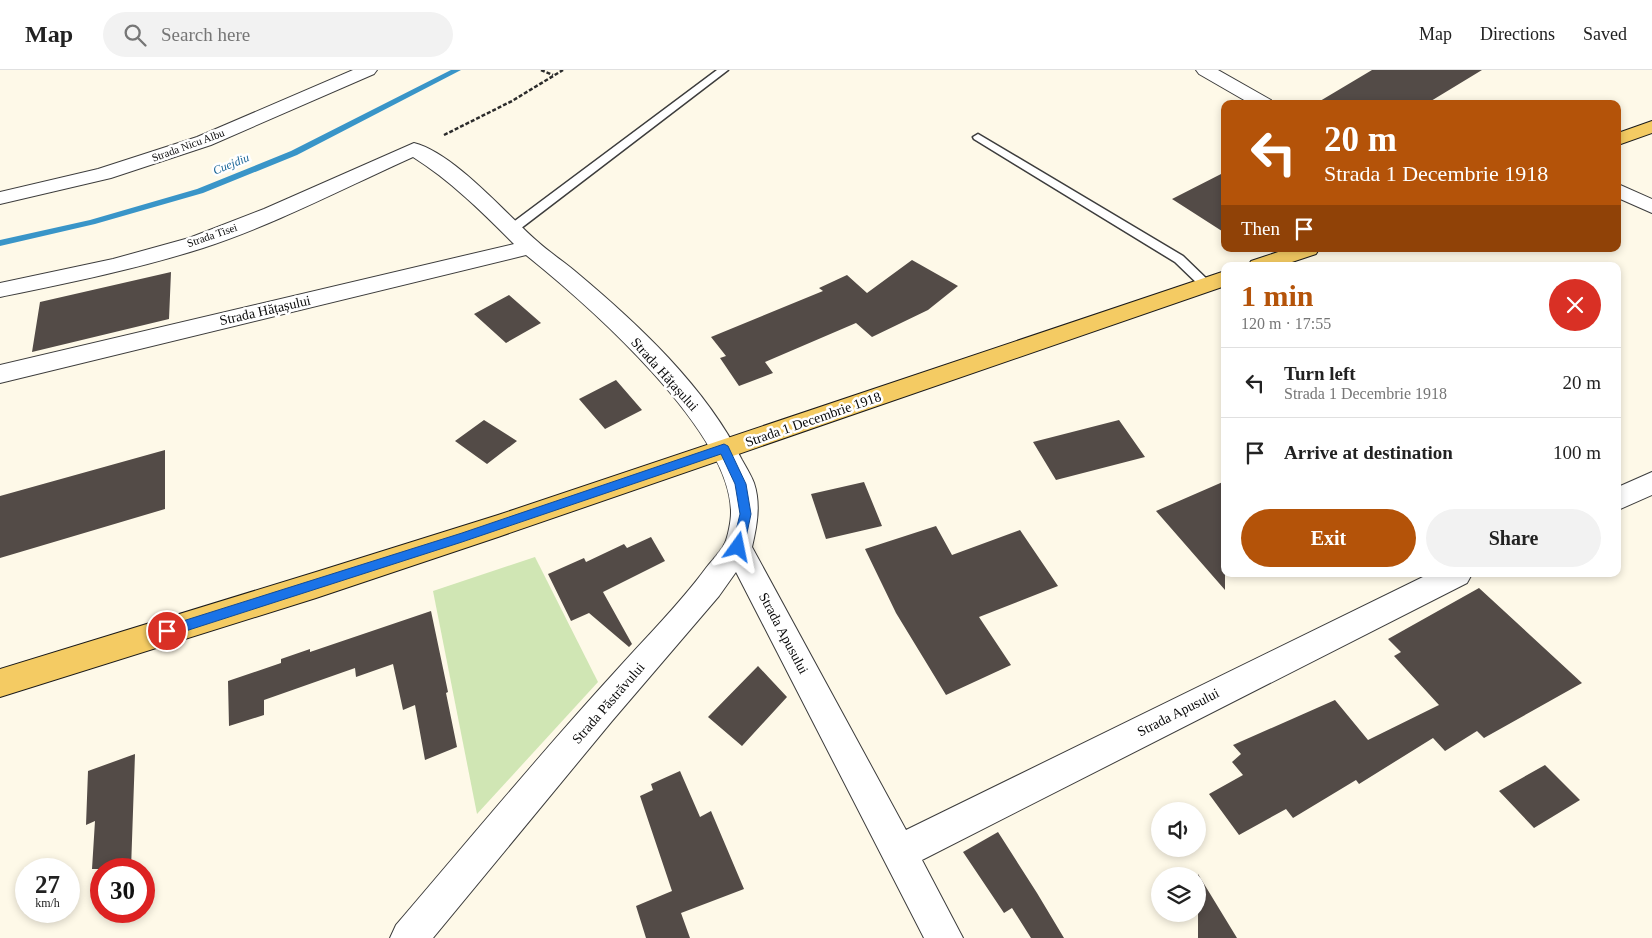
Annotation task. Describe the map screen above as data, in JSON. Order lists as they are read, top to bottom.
{
  "streets": {
    "main road": ["Strada 1 Decembrie 1918"],
    "street": [
      "Strada Nicu Albu",
      "Strada Tisei",
      "Strada Hățașului",
      "Strada Apusului",
      "Strada Păstrăvului"
    ]
  },
  "crossings": [
    ["Strada Tisei", "Strada Hățașului"],
    ["Strada Hățașului", "Strada 1 Decembrie 1918"],
    ["Strada Hățașului", "Strada Păstrăvului"],
    ["Strada 1 Decembrie 1918", "Strada Păstrăvului"],
    ["Strada Apusului", "Strada Păstrăvului"]
  ],
  "water": ["Cuejdiu"],
  "page": {
    "header": "Map",
    "search": "Search here",
    "nav": ["Map", "Directions", "Saved"],
    "turn": ["20 m", "Strada 1 Decembrie 1918"],
    "then": "Then",
    "heading": ["1 min", "120 m · 17:55"],
    "list": [
      {
        "name": "Turn left",
        "note": "Strada 1 Decembrie 1918",
        "value": "20 m"
      },
      {
        "name": "Arrive at destination",
        "value": "100 m"
      }
    ],
    "buttons": ["Exit", "Share"],
    "speed": "27 km/h",
    "limit": "30"
  }
}
